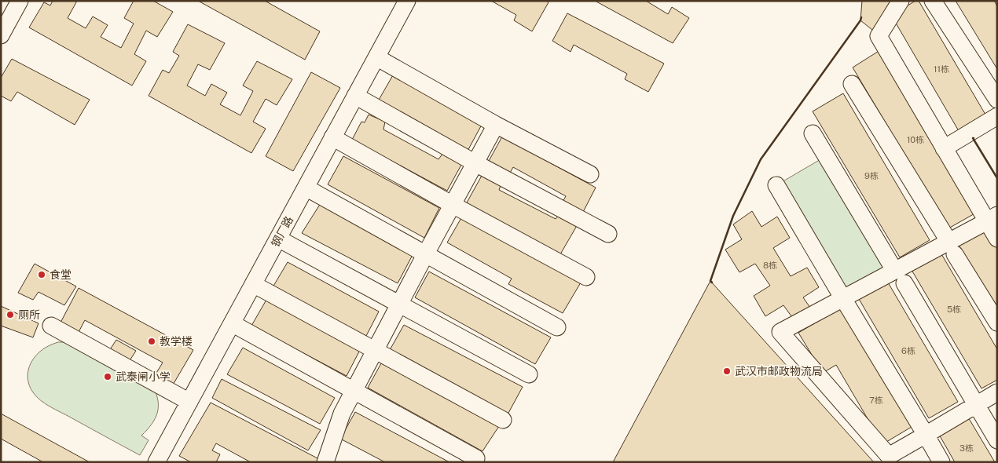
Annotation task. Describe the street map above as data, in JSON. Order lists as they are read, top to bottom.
{
  "streets": {
    "street": ["钢厂路"]
  },
  "places": [
    "食堂",
    "厕所",
    "教学楼",
    "武汉市邮政物流局",
    "武泰闸小学"
  ],
  "house_numbers": [
    "11栋",
    "10栋",
    "9栋",
    "8栋",
    "5栋",
    "6栋",
    "7栋",
    "3栋"
  ]
}
